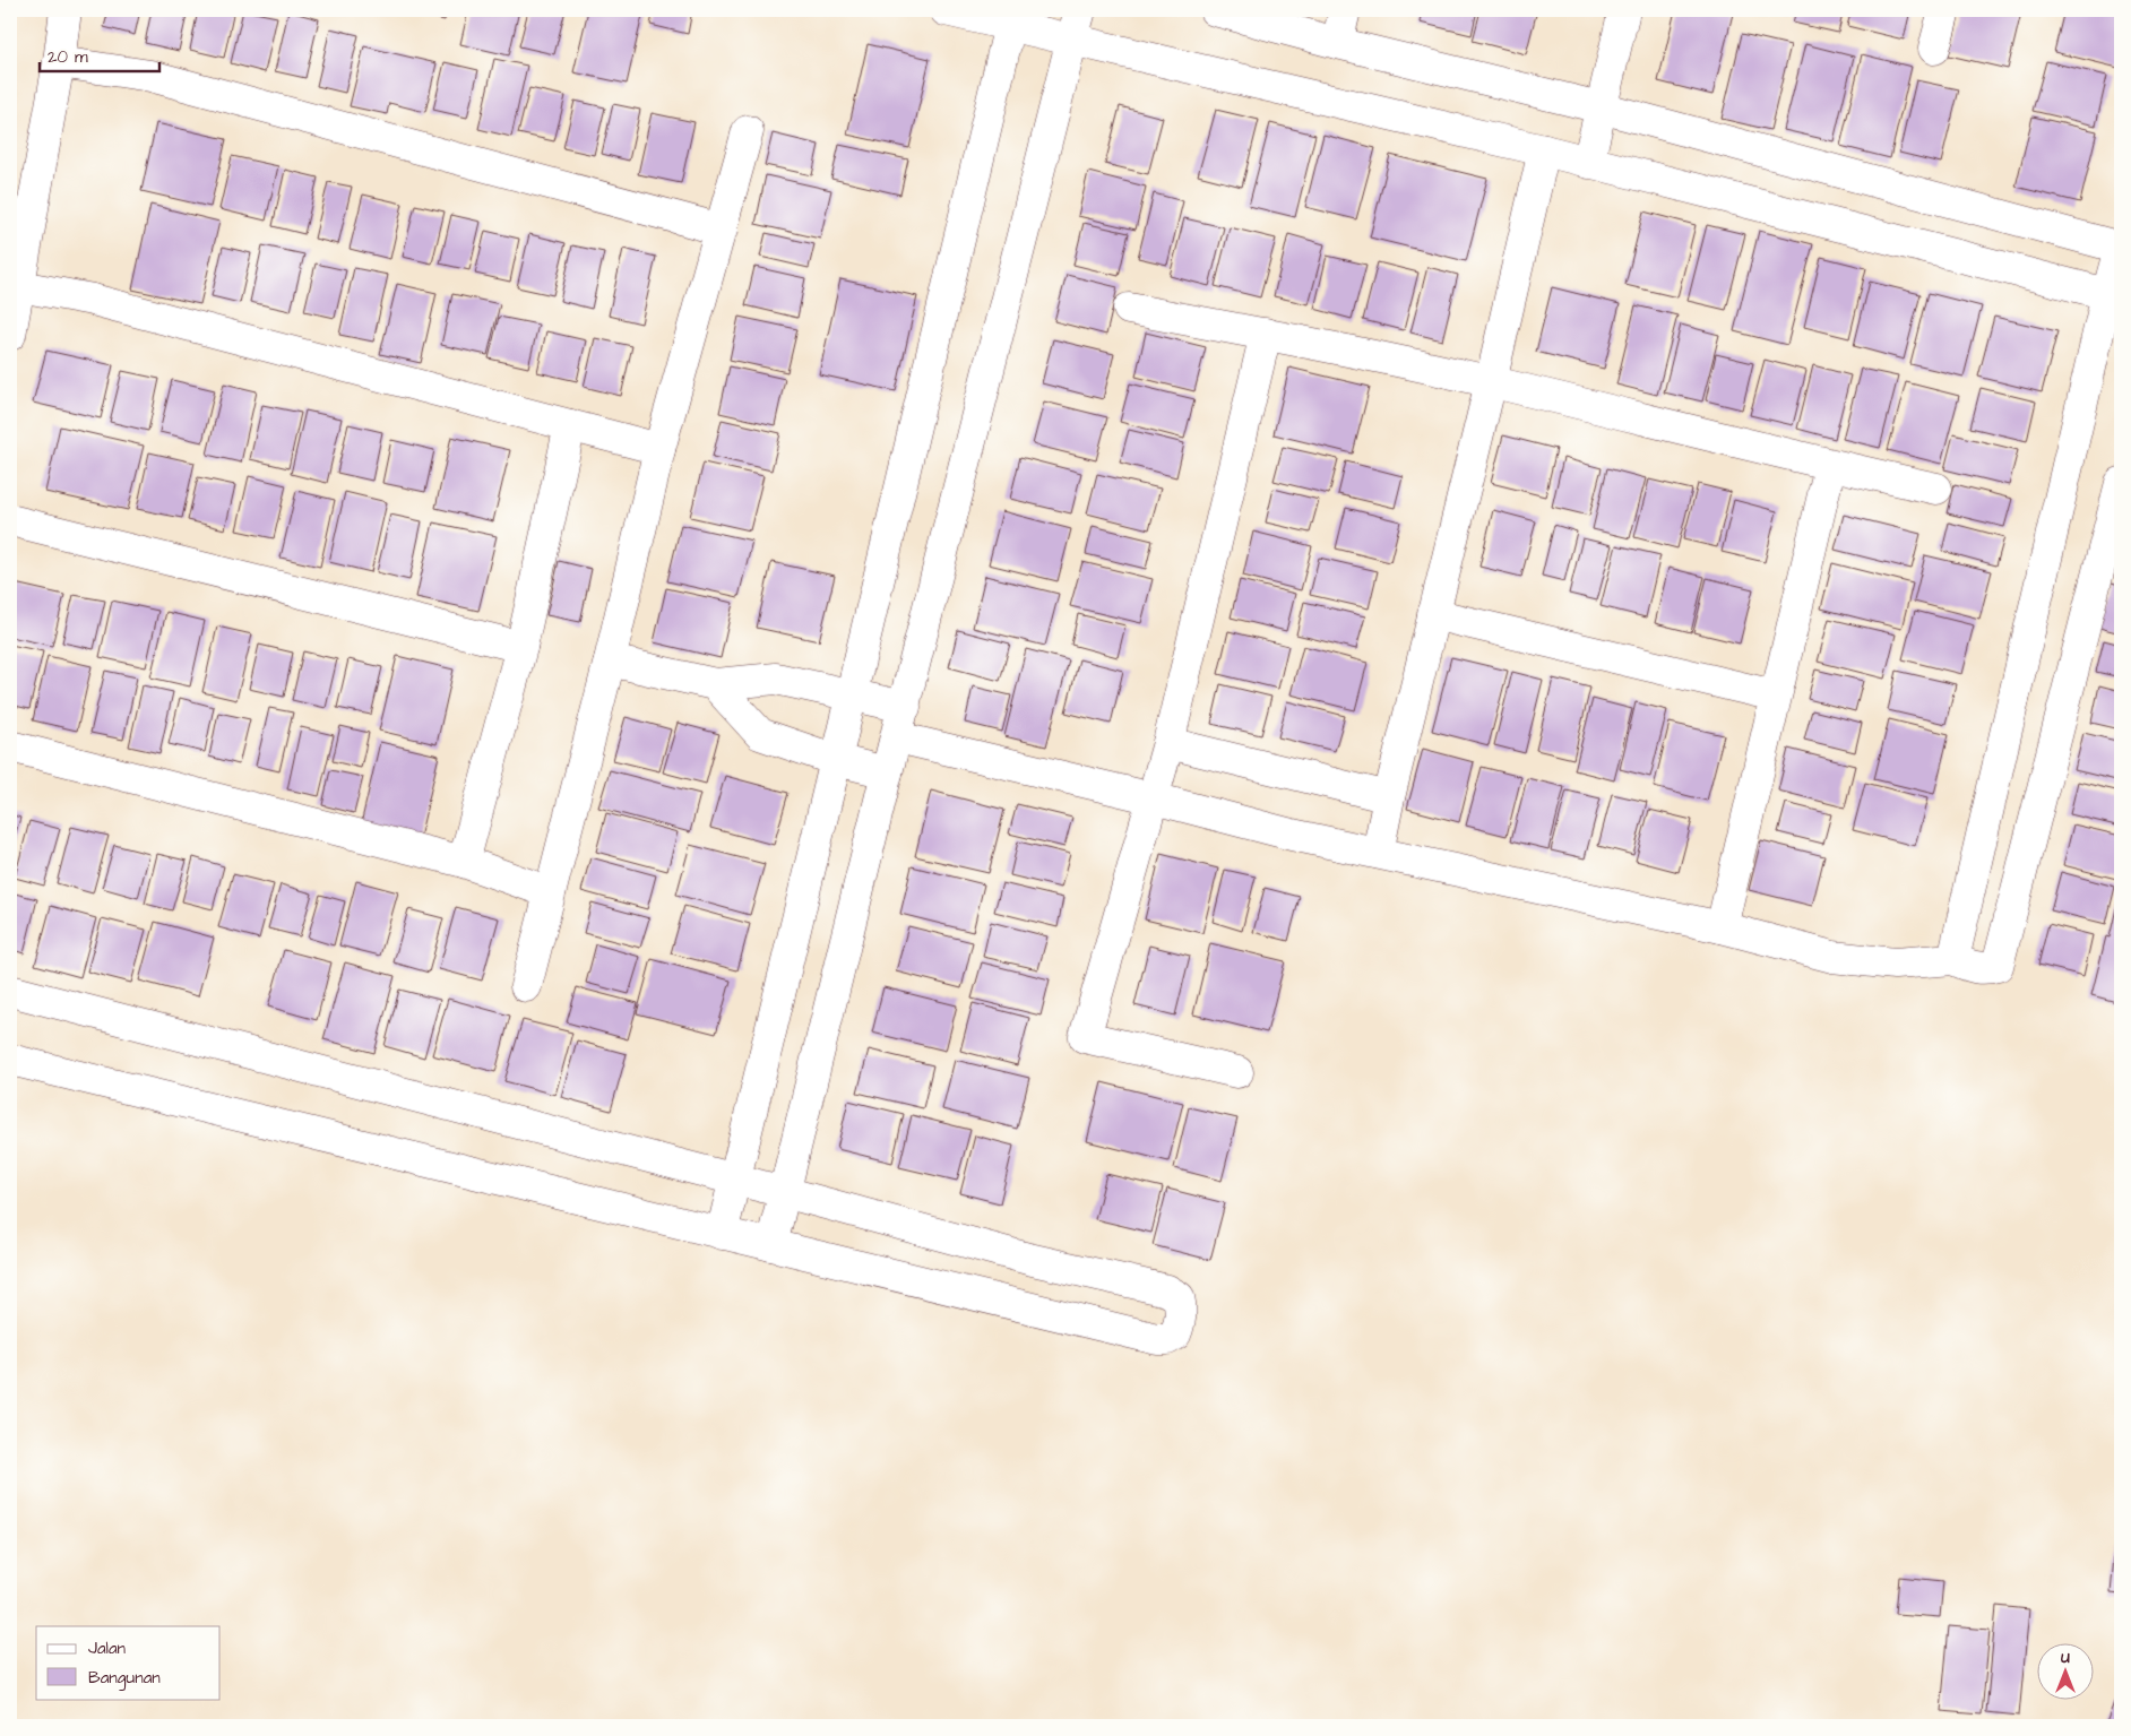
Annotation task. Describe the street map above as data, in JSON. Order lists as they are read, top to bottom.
{
  "legend": ["Jalan", "Bangunan"],
  "scale_bar": "20 m",
  "north": "top"
}
